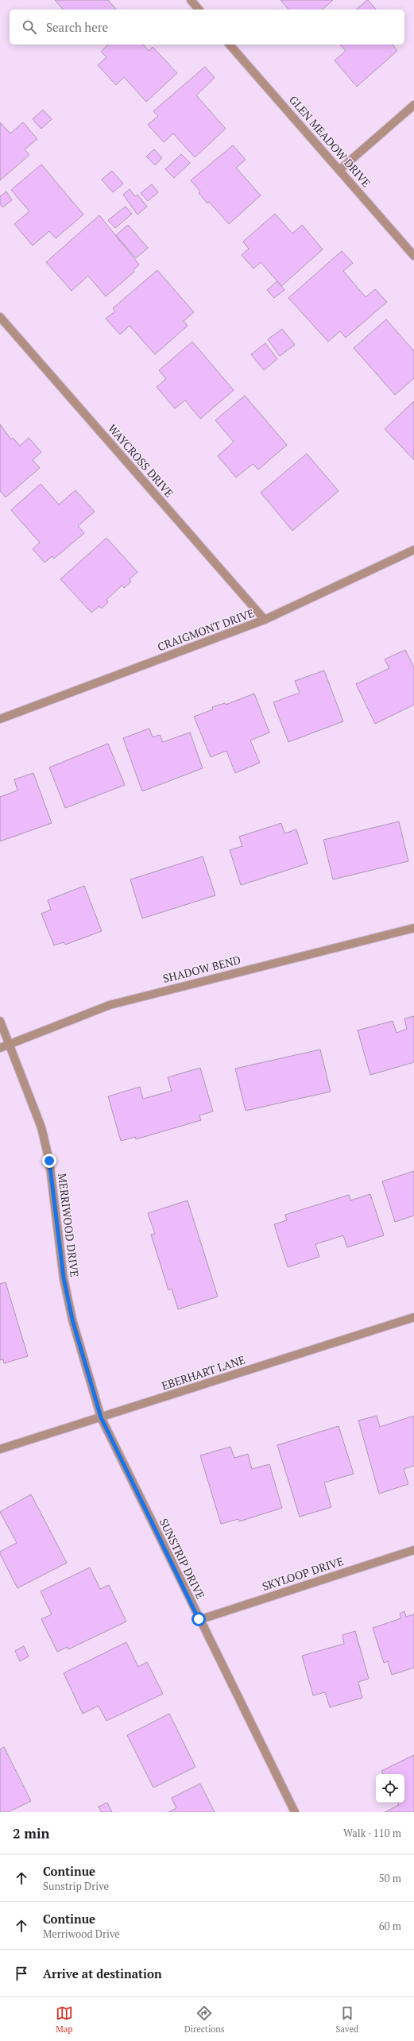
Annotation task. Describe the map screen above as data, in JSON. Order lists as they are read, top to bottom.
{
  "streets": {
    "street": [
      "GLEN MEADOW DRIVE",
      "WAYCROSS DRIVE",
      "CRAIGMONT DRIVE",
      "SHADOW BEND",
      "MERRIWOOD DRIVE",
      "EBERHART LANE",
      "SUNSTRIP DRIVE",
      "SKYLOOP DRIVE"
    ]
  },
  "crossings": [
    ["WAYCROSS DRIVE", "CRAIGMONT DRIVE"],
    ["SHADOW BEND", "MERRIWOOD DRIVE"],
    ["MERRIWOOD DRIVE", "EBERHART LANE"],
    ["MERRIWOOD DRIVE", "SUNSTRIP DRIVE"],
    ["EBERHART LANE", "SUNSTRIP DRIVE"],
    ["SUNSTRIP DRIVE", "SKYLOOP DRIVE"]
  ],
  "page": {
    "search": "Search here",
    "heading": ["2 min", "Walk · 110 m"],
    "list": [
      ["Continue", "Sunstrip Drive", "50 m"],
      ["Continue", "Merriwood Drive", "60 m"],
      "Arrive at destination"
    ],
    "nav": ["Map", "Directions", "Saved"]
  }
}
